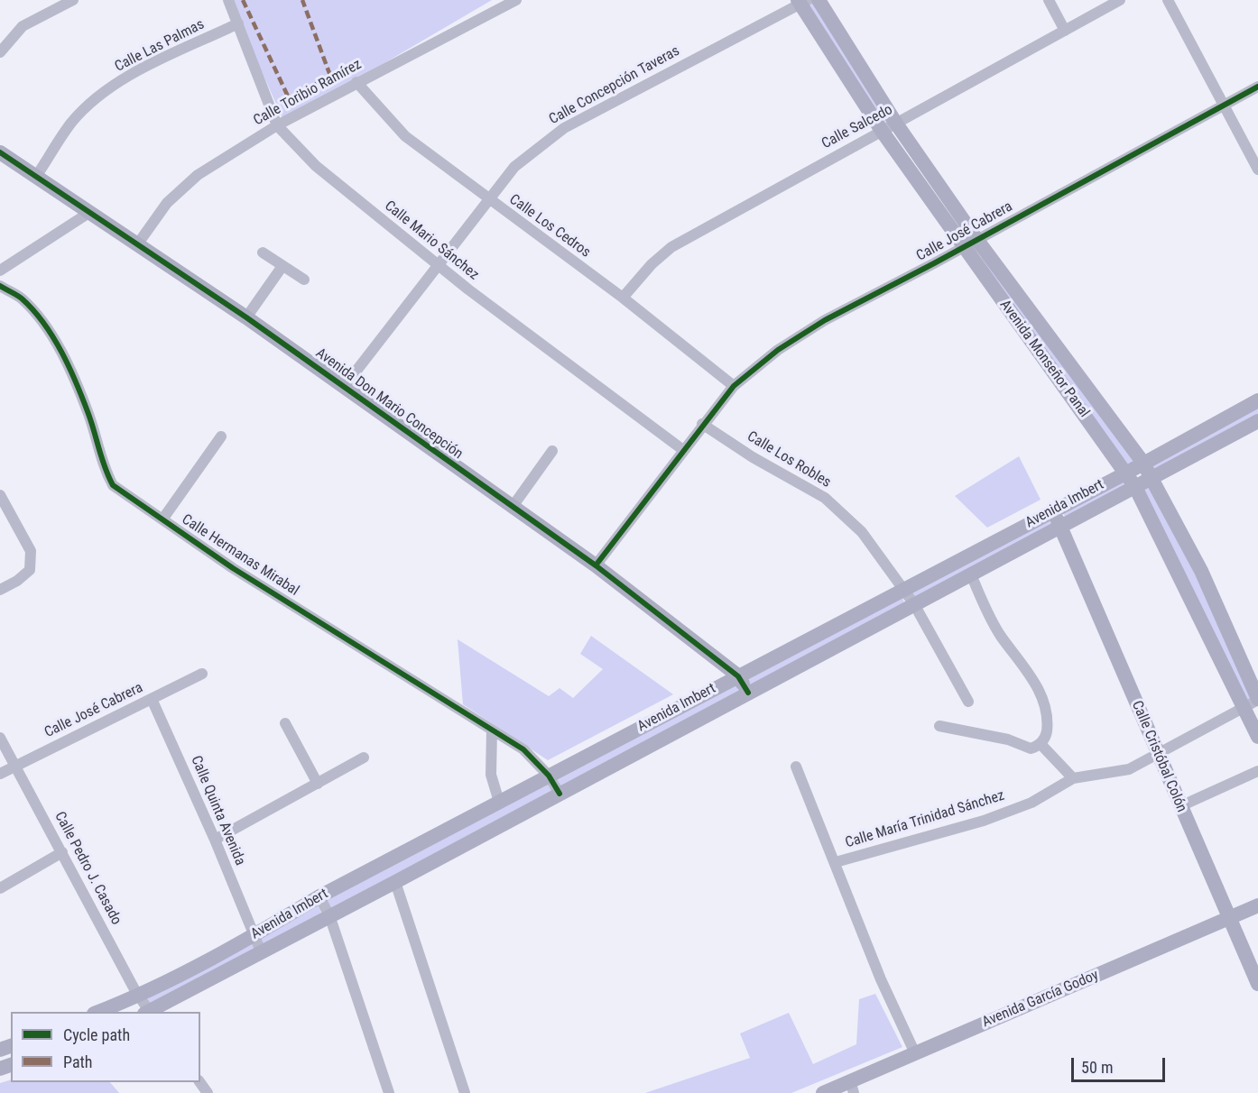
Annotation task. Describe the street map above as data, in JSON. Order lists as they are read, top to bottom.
{
  "streets": {
    "main road": [
      "Avenida Monseñor Panal",
      "Avenida Don Mario Concepción",
      "Avenida Imbert",
      "Calle Cristóbal Colón",
      "Avenida García Godoy"
    ],
    "street": [
      "Calle Las Palmas",
      "Calle Concepción Taveras",
      "Calle Toribio Ramírez",
      "Calle Salcedo",
      "Calle Los Cedros",
      "Calle José Cabrera",
      "Calle Mario Sánchez",
      "Calle Los Robles",
      "Calle Hermanas Mirabal",
      "Calle Quinta Avenida",
      "Calle María Trinidad Sánchez",
      "Calle Pedro J. Casado"
    ]
  },
  "crossings": [
    ["Calle Las Palmas", "Calle Mario Sánchez"],
    ["Calle Las Palmas", "Avenida Don Mario Concepción"],
    ["Calle Concepción Taveras", "Calle Los Cedros"],
    ["Calle Concepción Taveras", "Calle Mario Sánchez"],
    ["Calle Concepción Taveras", "Avenida Monseñor Panal"],
    ["Calle Concepción Taveras", "Avenida Don Mario Concepción"],
    ["Calle Toribio Ramírez", "Calle Los Cedros"],
    ["Calle Toribio Ramírez", "Calle Mario Sánchez"],
    ["Calle Toribio Ramírez", "Avenida Don Mario Concepción"],
    ["Calle Salcedo", "Calle Los Cedros"],
    ["Calle Salcedo", "Avenida Monseñor Panal"],
    ["Calle Los Cedros", "Calle José Cabrera"],
    ["Calle José Cabrera", "Calle Mario Sánchez"],
    ["Calle José Cabrera", "Avenida Monseñor Panal"],
    ["Calle José Cabrera", "Avenida Don Mario Concepción"],
    ["Calle José Cabrera", "Calle Los Robles"],
    ["Calle José Cabrera", "Calle Quinta Avenida"],
    ["Calle José Cabrera", "Calle Pedro J. Casado"],
    ["Avenida Monseñor Panal", "Avenida Imbert"],
    ["Avenida Monseñor Panal", "Calle María Trinidad Sánchez"],
    ["Avenida Don Mario Concepción", "Avenida Imbert"],
    ["Calle Los Robles", "Avenida Imbert"],
    ["Avenida Imbert", "Calle Hermanas Mirabal"],
    ["Avenida Imbert", "Calle Cristóbal Colón"],
    ["Avenida Imbert", "Calle Quinta Avenida"],
    ["Avenida Imbert", "Calle Pedro J. Casado"],
    ["Calle Cristóbal Colón", "Calle María Trinidad Sánchez"],
    ["Calle Cristóbal Colón", "Avenida García Godoy"]
  ],
  "legend": ["Cycle path", "Path"],
  "scale_bar": "50 m"
}
